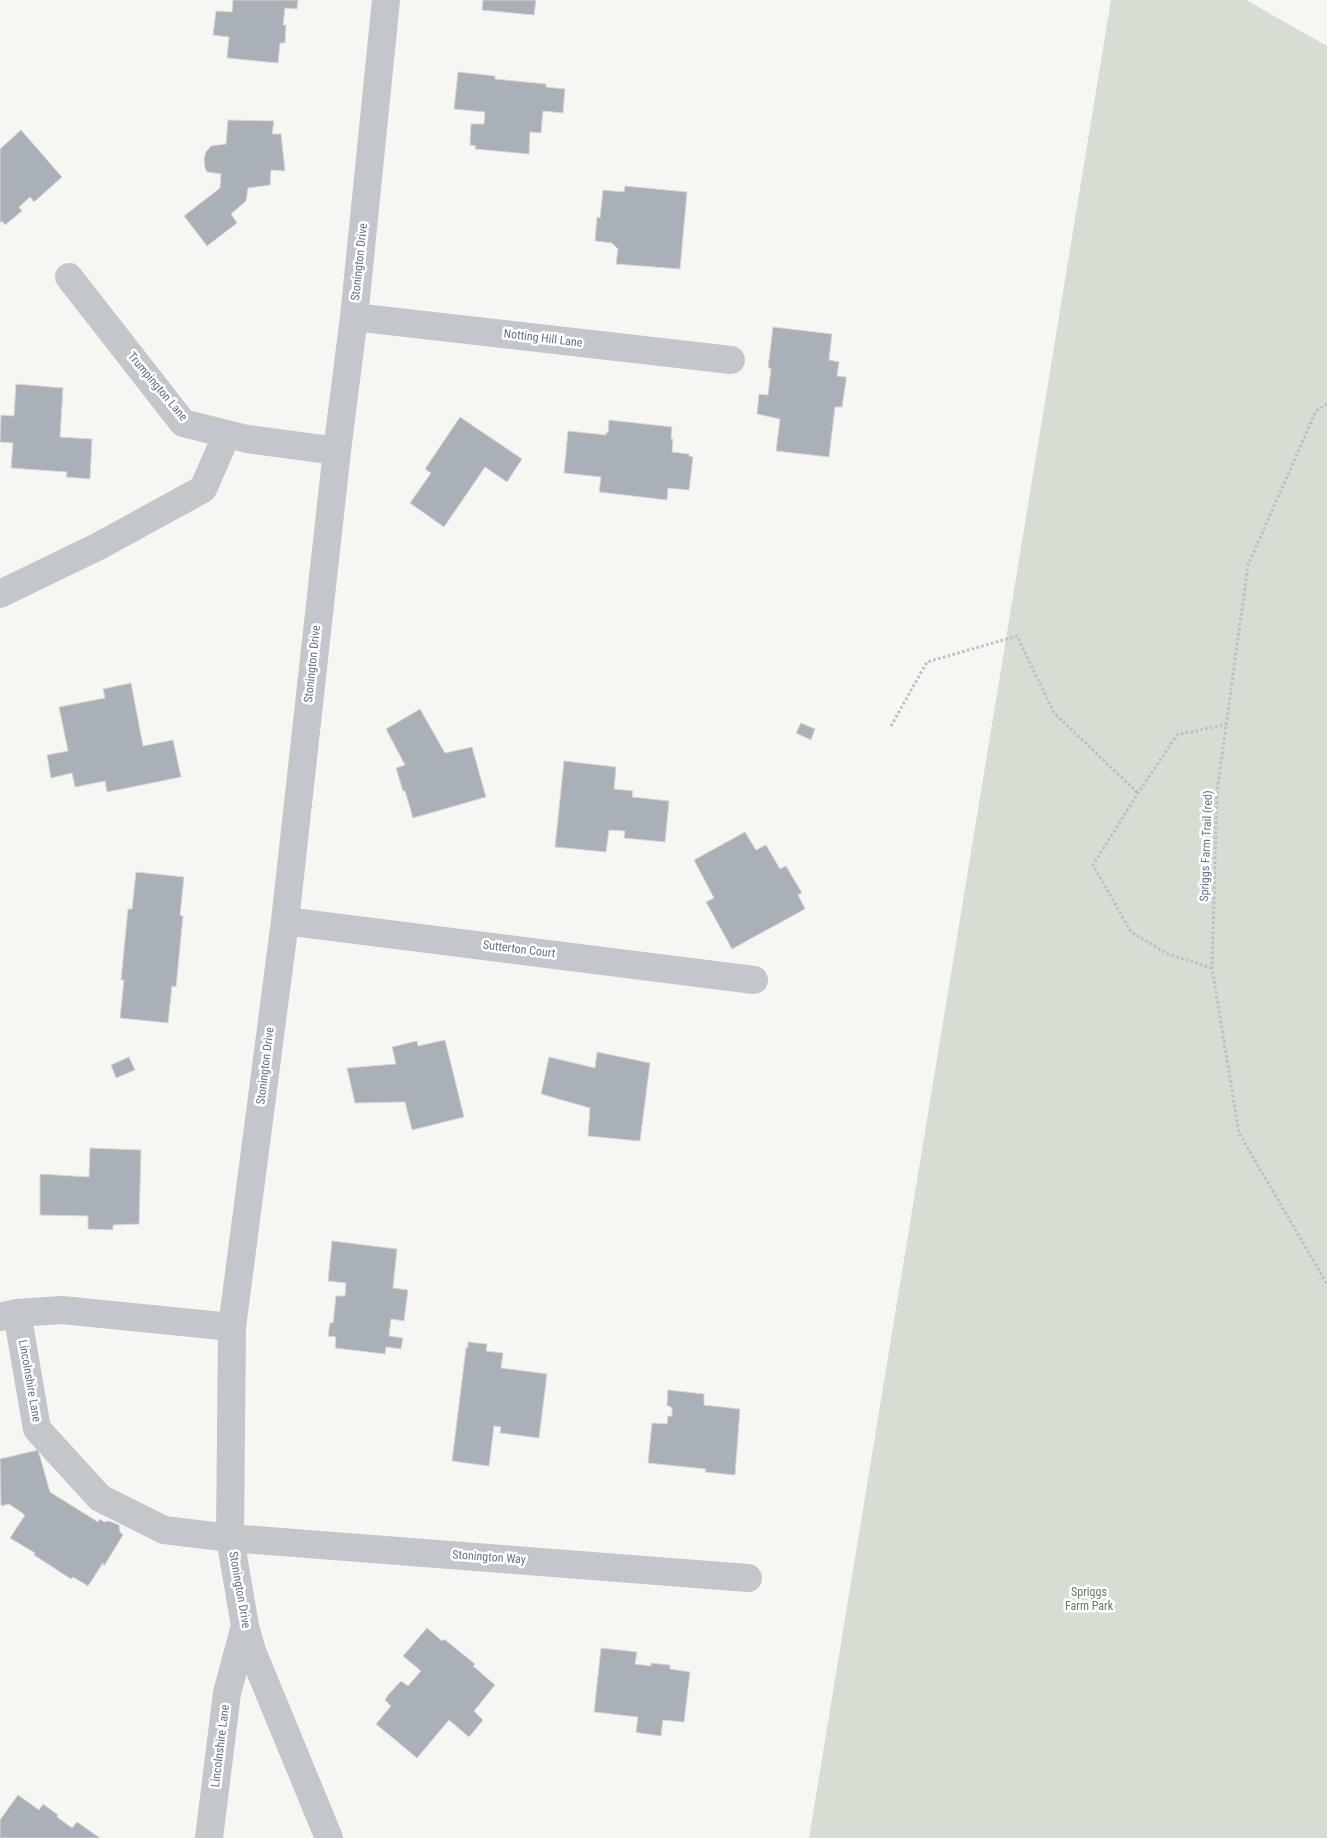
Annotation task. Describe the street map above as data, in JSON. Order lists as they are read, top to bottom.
{
  "streets": {
    "street": [
      "Stonington Drive",
      "Notting Hill Lane",
      "Trumpington Lane",
      "Sutterton Court",
      "Lincolnshire Lane",
      "Stonington Way"
    ],
    "path": ["Spriggs Farm Trail (red)"]
  },
  "crossings": [
    ["Stonington Drive", "Notting Hill Lane"],
    ["Stonington Drive", "Trumpington Lane"],
    ["Stonington Drive", "Sutterton Court"],
    ["Stonington Drive", "Lincolnshire Lane"],
    ["Stonington Drive", "Stonington Way"],
    ["Lincolnshire Lane", "Stonington Way"]
  ],
  "parks": ["Spriggs Farm Park"]
}
